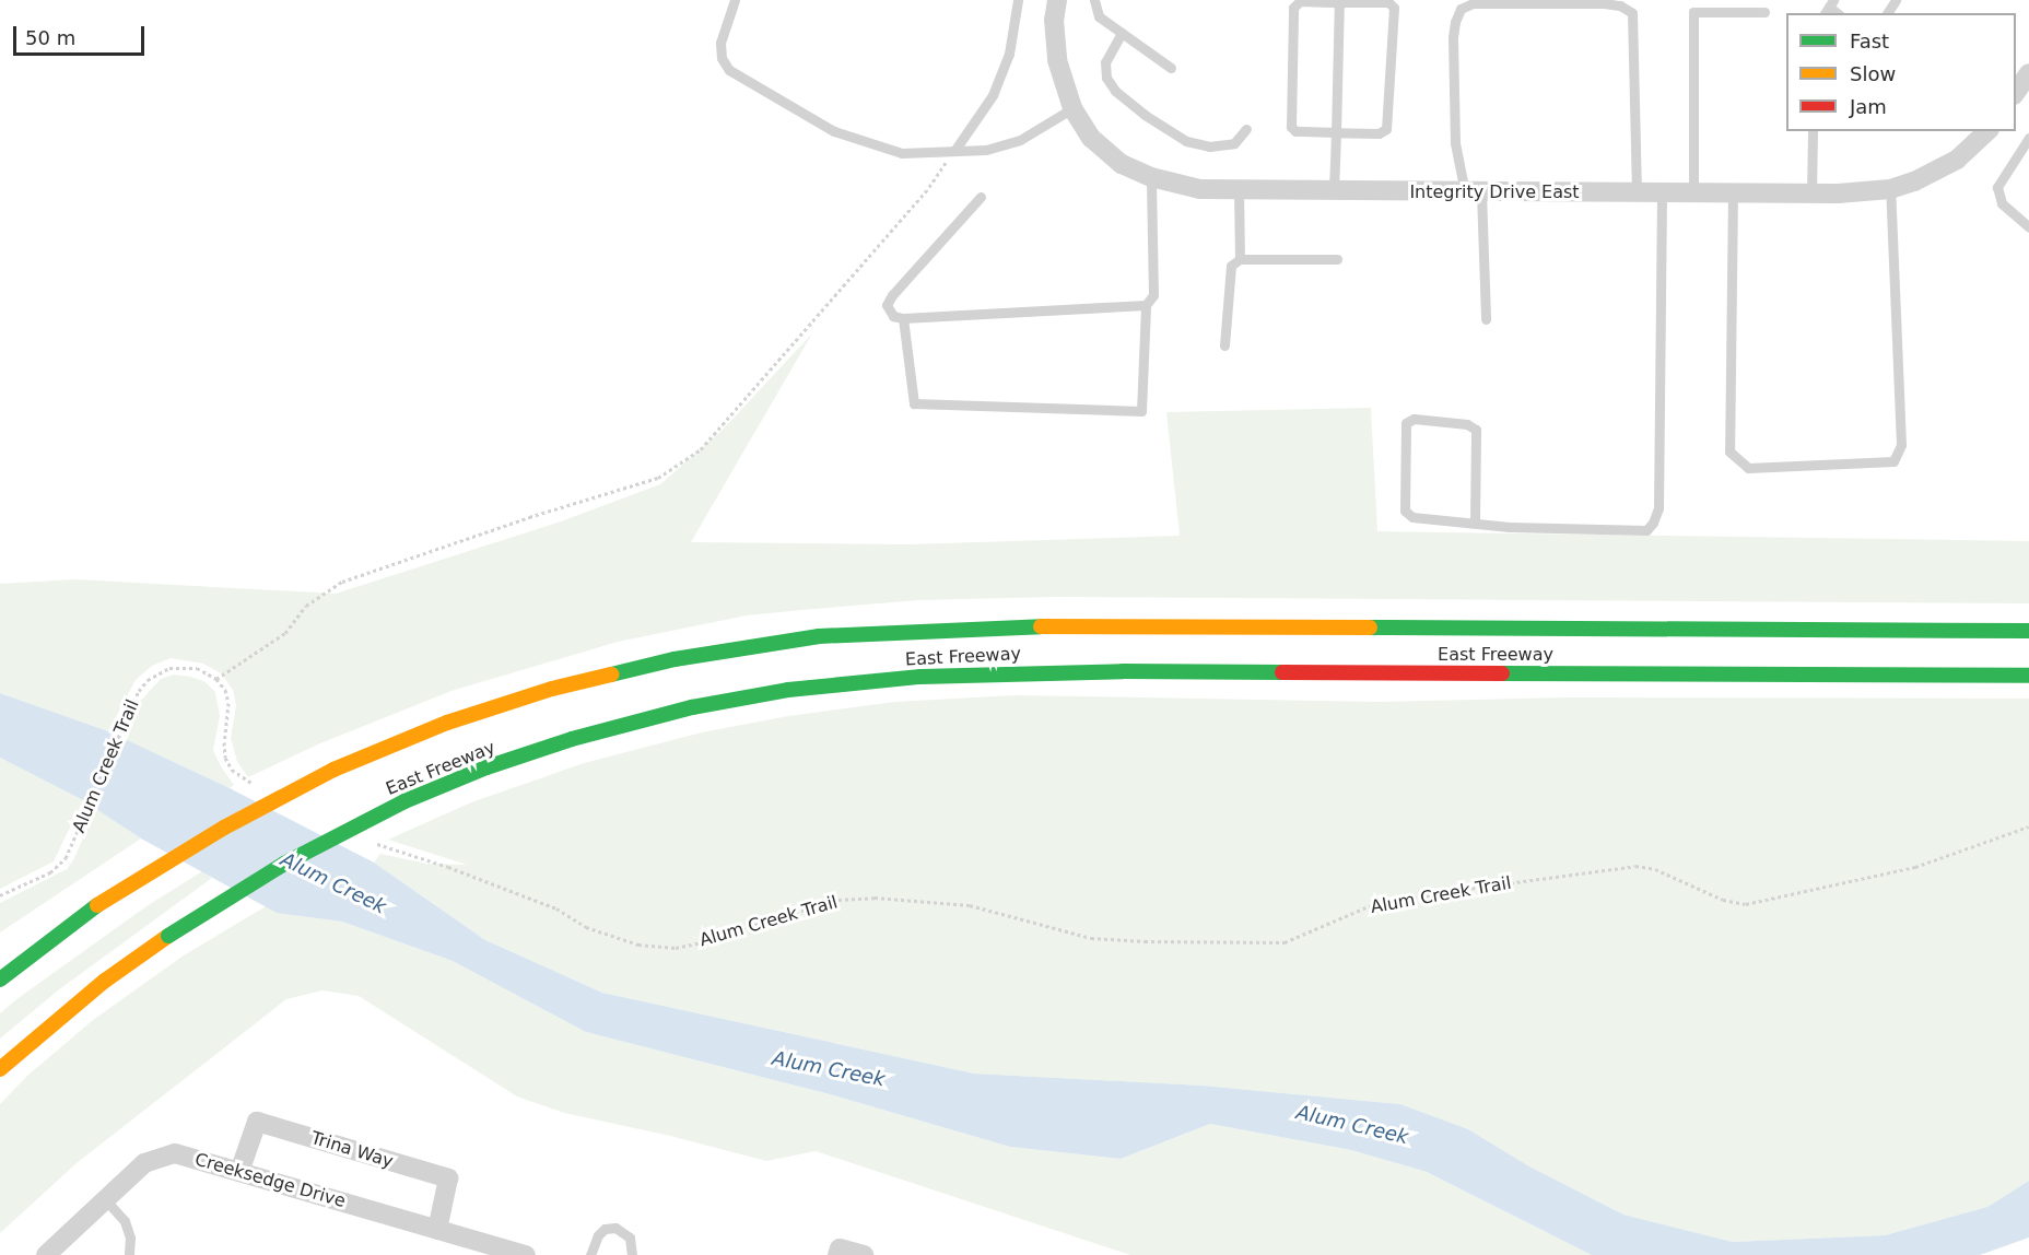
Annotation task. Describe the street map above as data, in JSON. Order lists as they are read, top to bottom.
{
  "streets": {
    "highway": ["East Freeway"],
    "street": ["Integrity Drive East", "Trina Way", "Creeksedge Drive"],
    "path": ["Alum Creek Trail"]
  },
  "crossings": [
    ["Trina Way", "Creeksedge Drive"]
  ],
  "water": ["Alum Creek"],
  "legend": ["Fast", "Slow", "Jam"],
  "scale_bar": "50 m"
}
